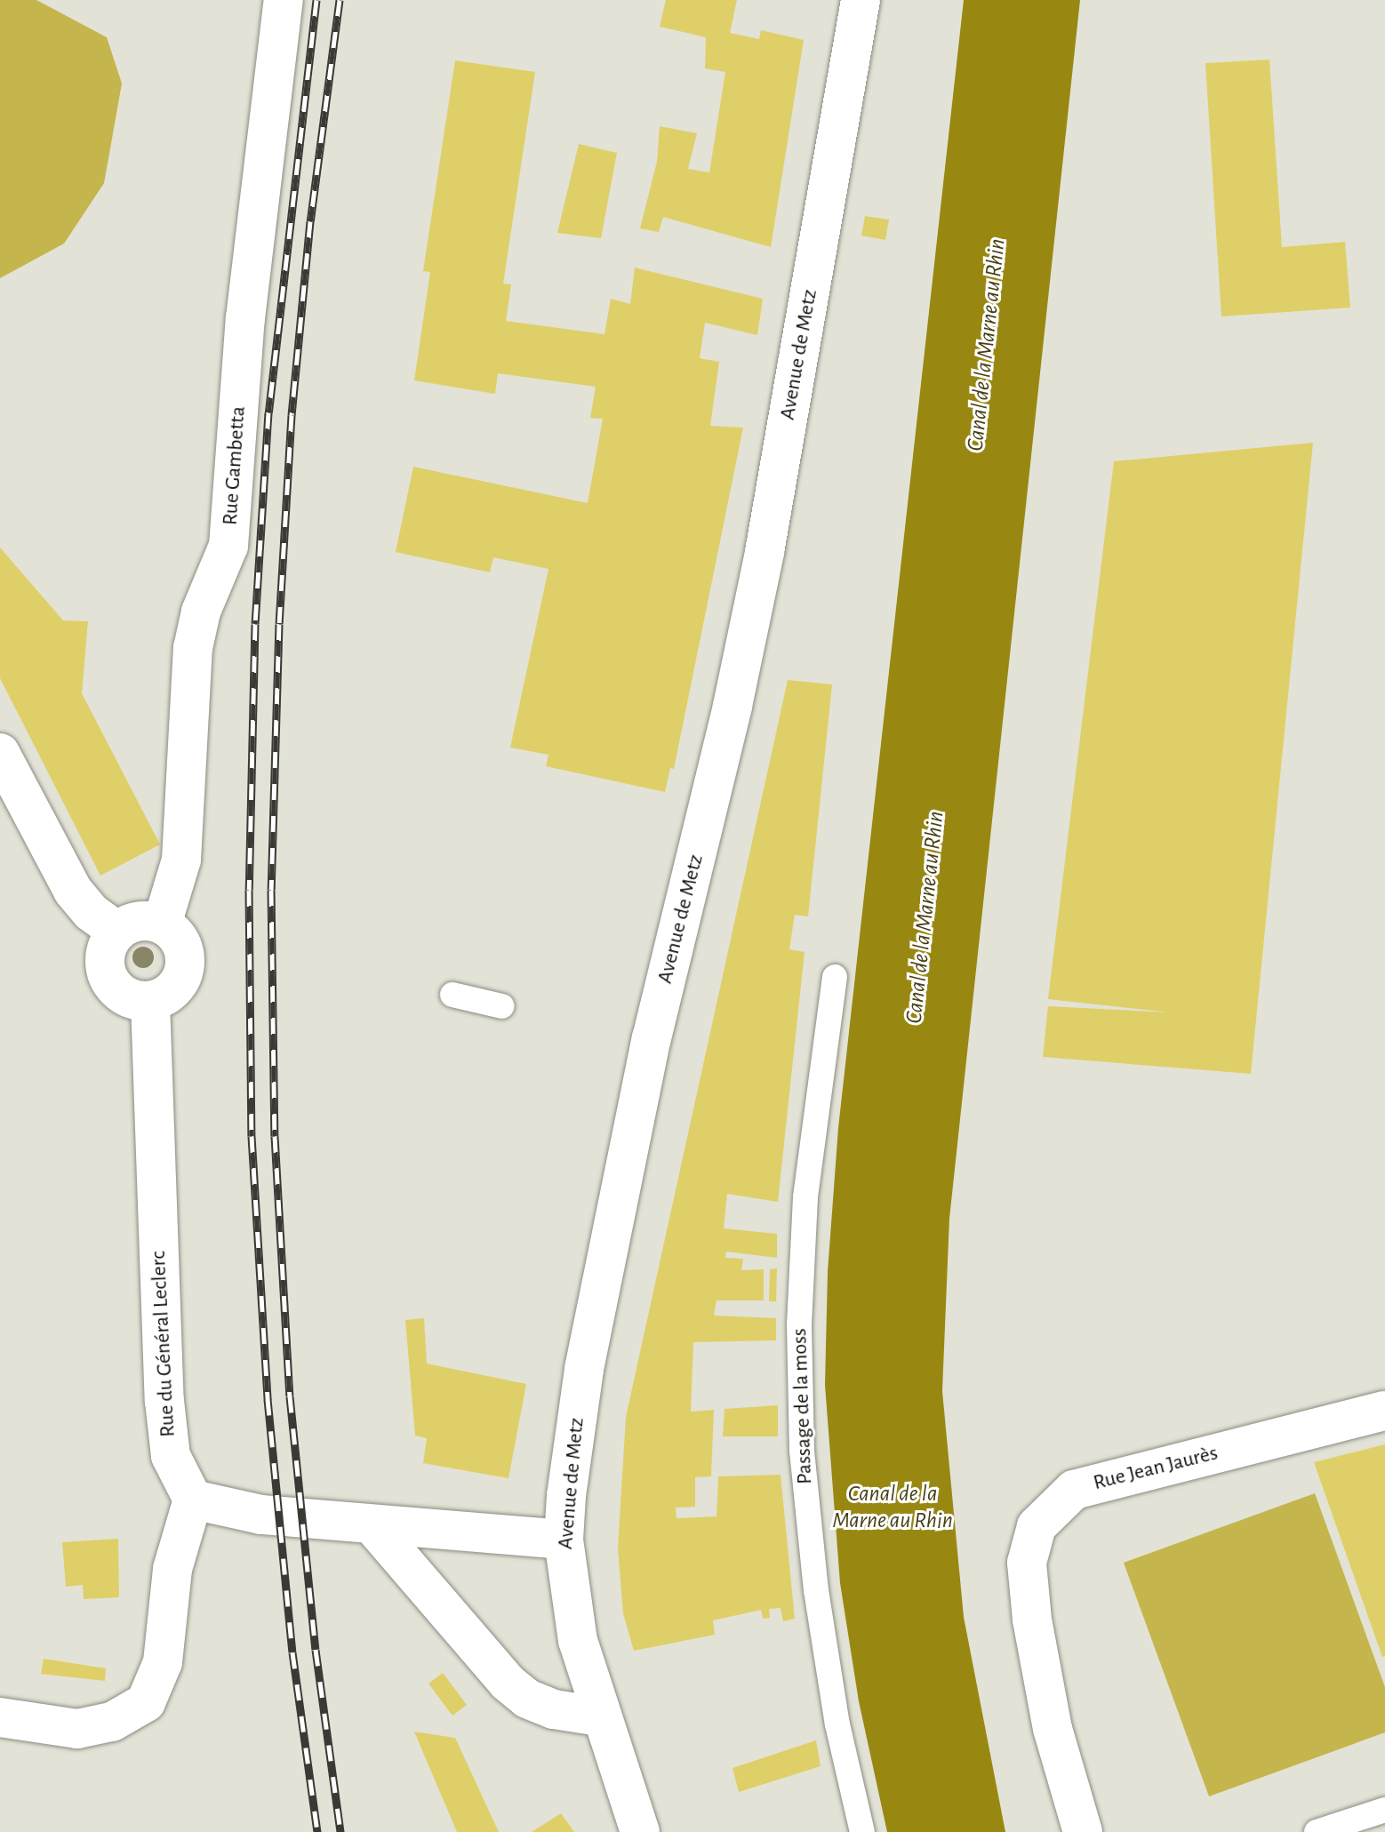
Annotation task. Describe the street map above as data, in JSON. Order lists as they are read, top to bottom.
{
  "streets": {
    "street": [
      "Avenue de Metz",
      "Rue Gambetta",
      "Rue du Général Leclerc",
      "Rue Jean Jaurès"
    ],
    "lane": ["Passage de la moss"]
  },
  "crossings": [
    ["Rue Gambetta", "Rue du Général Leclerc"]
  ],
  "water": ["Canal de la Marne au Rhin"]
}
